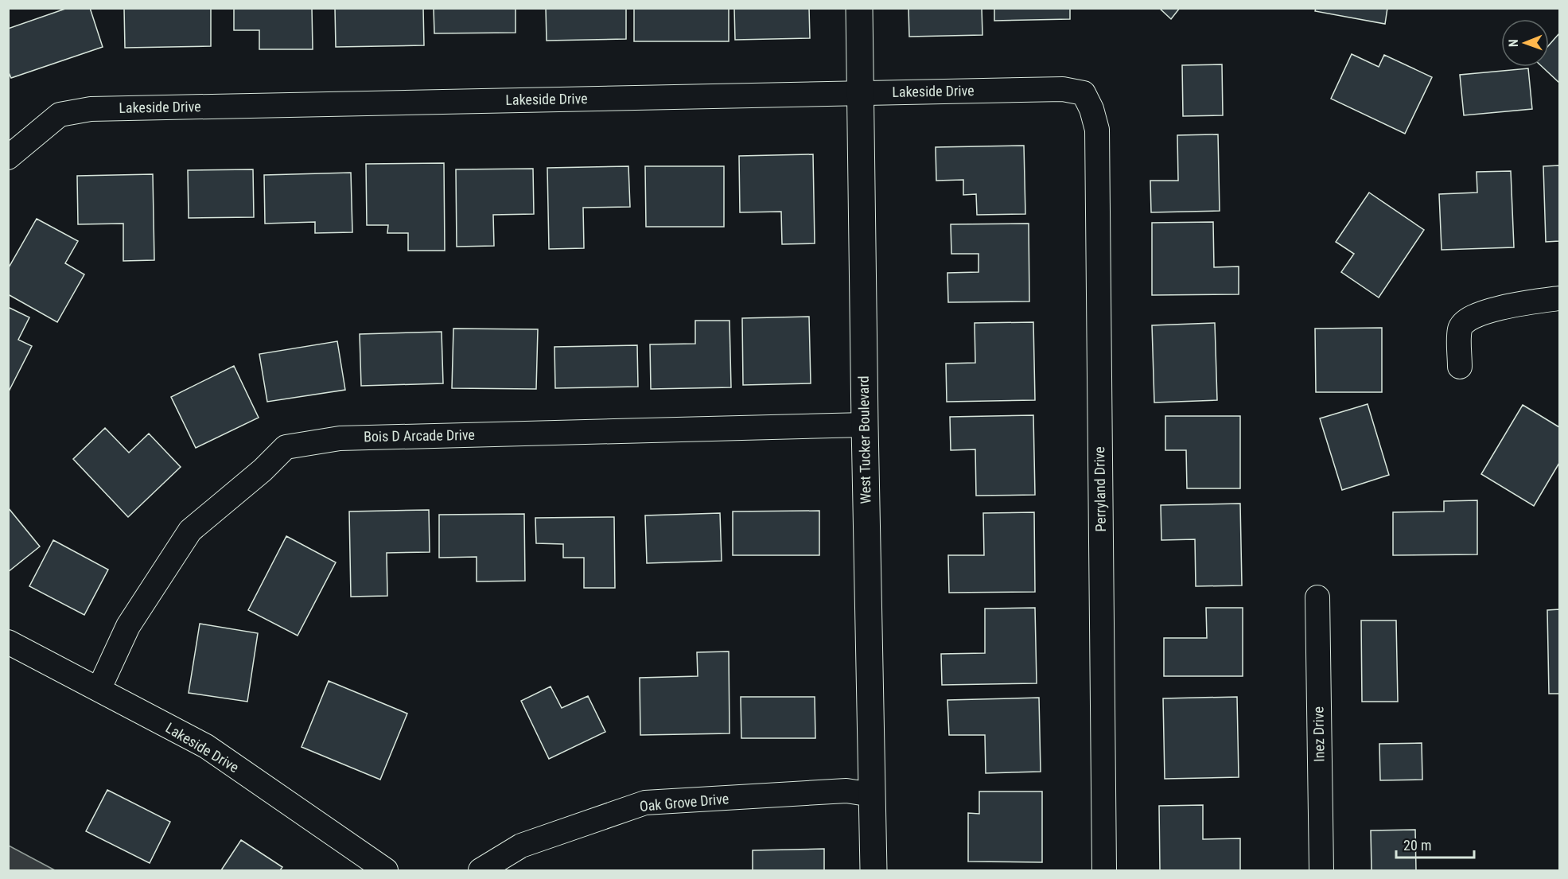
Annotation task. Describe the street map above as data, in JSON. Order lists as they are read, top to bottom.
{
  "streets": {
    "street": [
      "Lakeside Drive",
      "Bois D Arcade Drive",
      "West Tucker Boulevard",
      "Perryland Drive",
      "Inez Drive",
      "Oak Grove Drive"
    ]
  },
  "crossings": [
    ["Lakeside Drive", "Bois D Arcade Drive"],
    ["Lakeside Drive", "West Tucker Boulevard"],
    ["Lakeside Drive", "Perryland Drive"],
    ["Bois D Arcade Drive", "West Tucker Boulevard"],
    ["West Tucker Boulevard", "Oak Grove Drive"]
  ],
  "scale_bar": "20 m",
  "north": "left"
}
